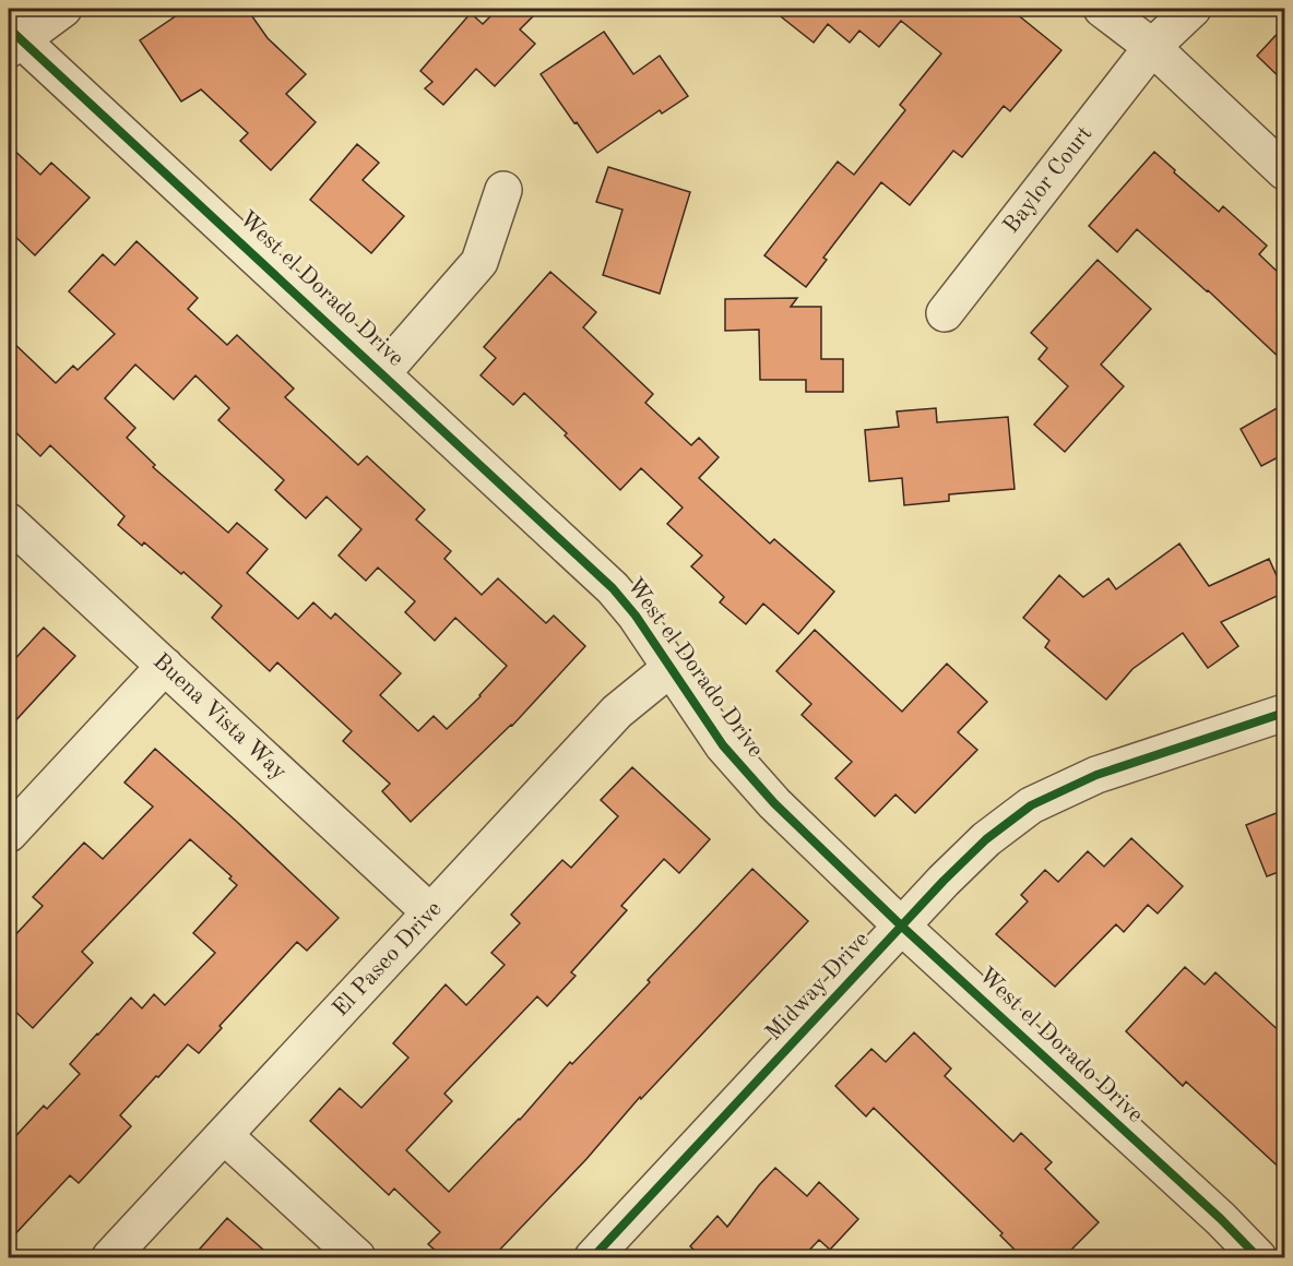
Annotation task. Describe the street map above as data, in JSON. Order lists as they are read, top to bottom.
{
  "streets": {
    "street": [
      "Baylor Court",
      "West el Dorado Drive",
      "Buena Vista Way",
      "El Paseo Drive",
      "Midway Drive"
    ]
  },
  "crossings": [
    ["West el Dorado Drive", "El Paseo Drive"],
    ["West el Dorado Drive", "Midway Drive"],
    ["Buena Vista Way", "El Paseo Drive"]
  ]
}
